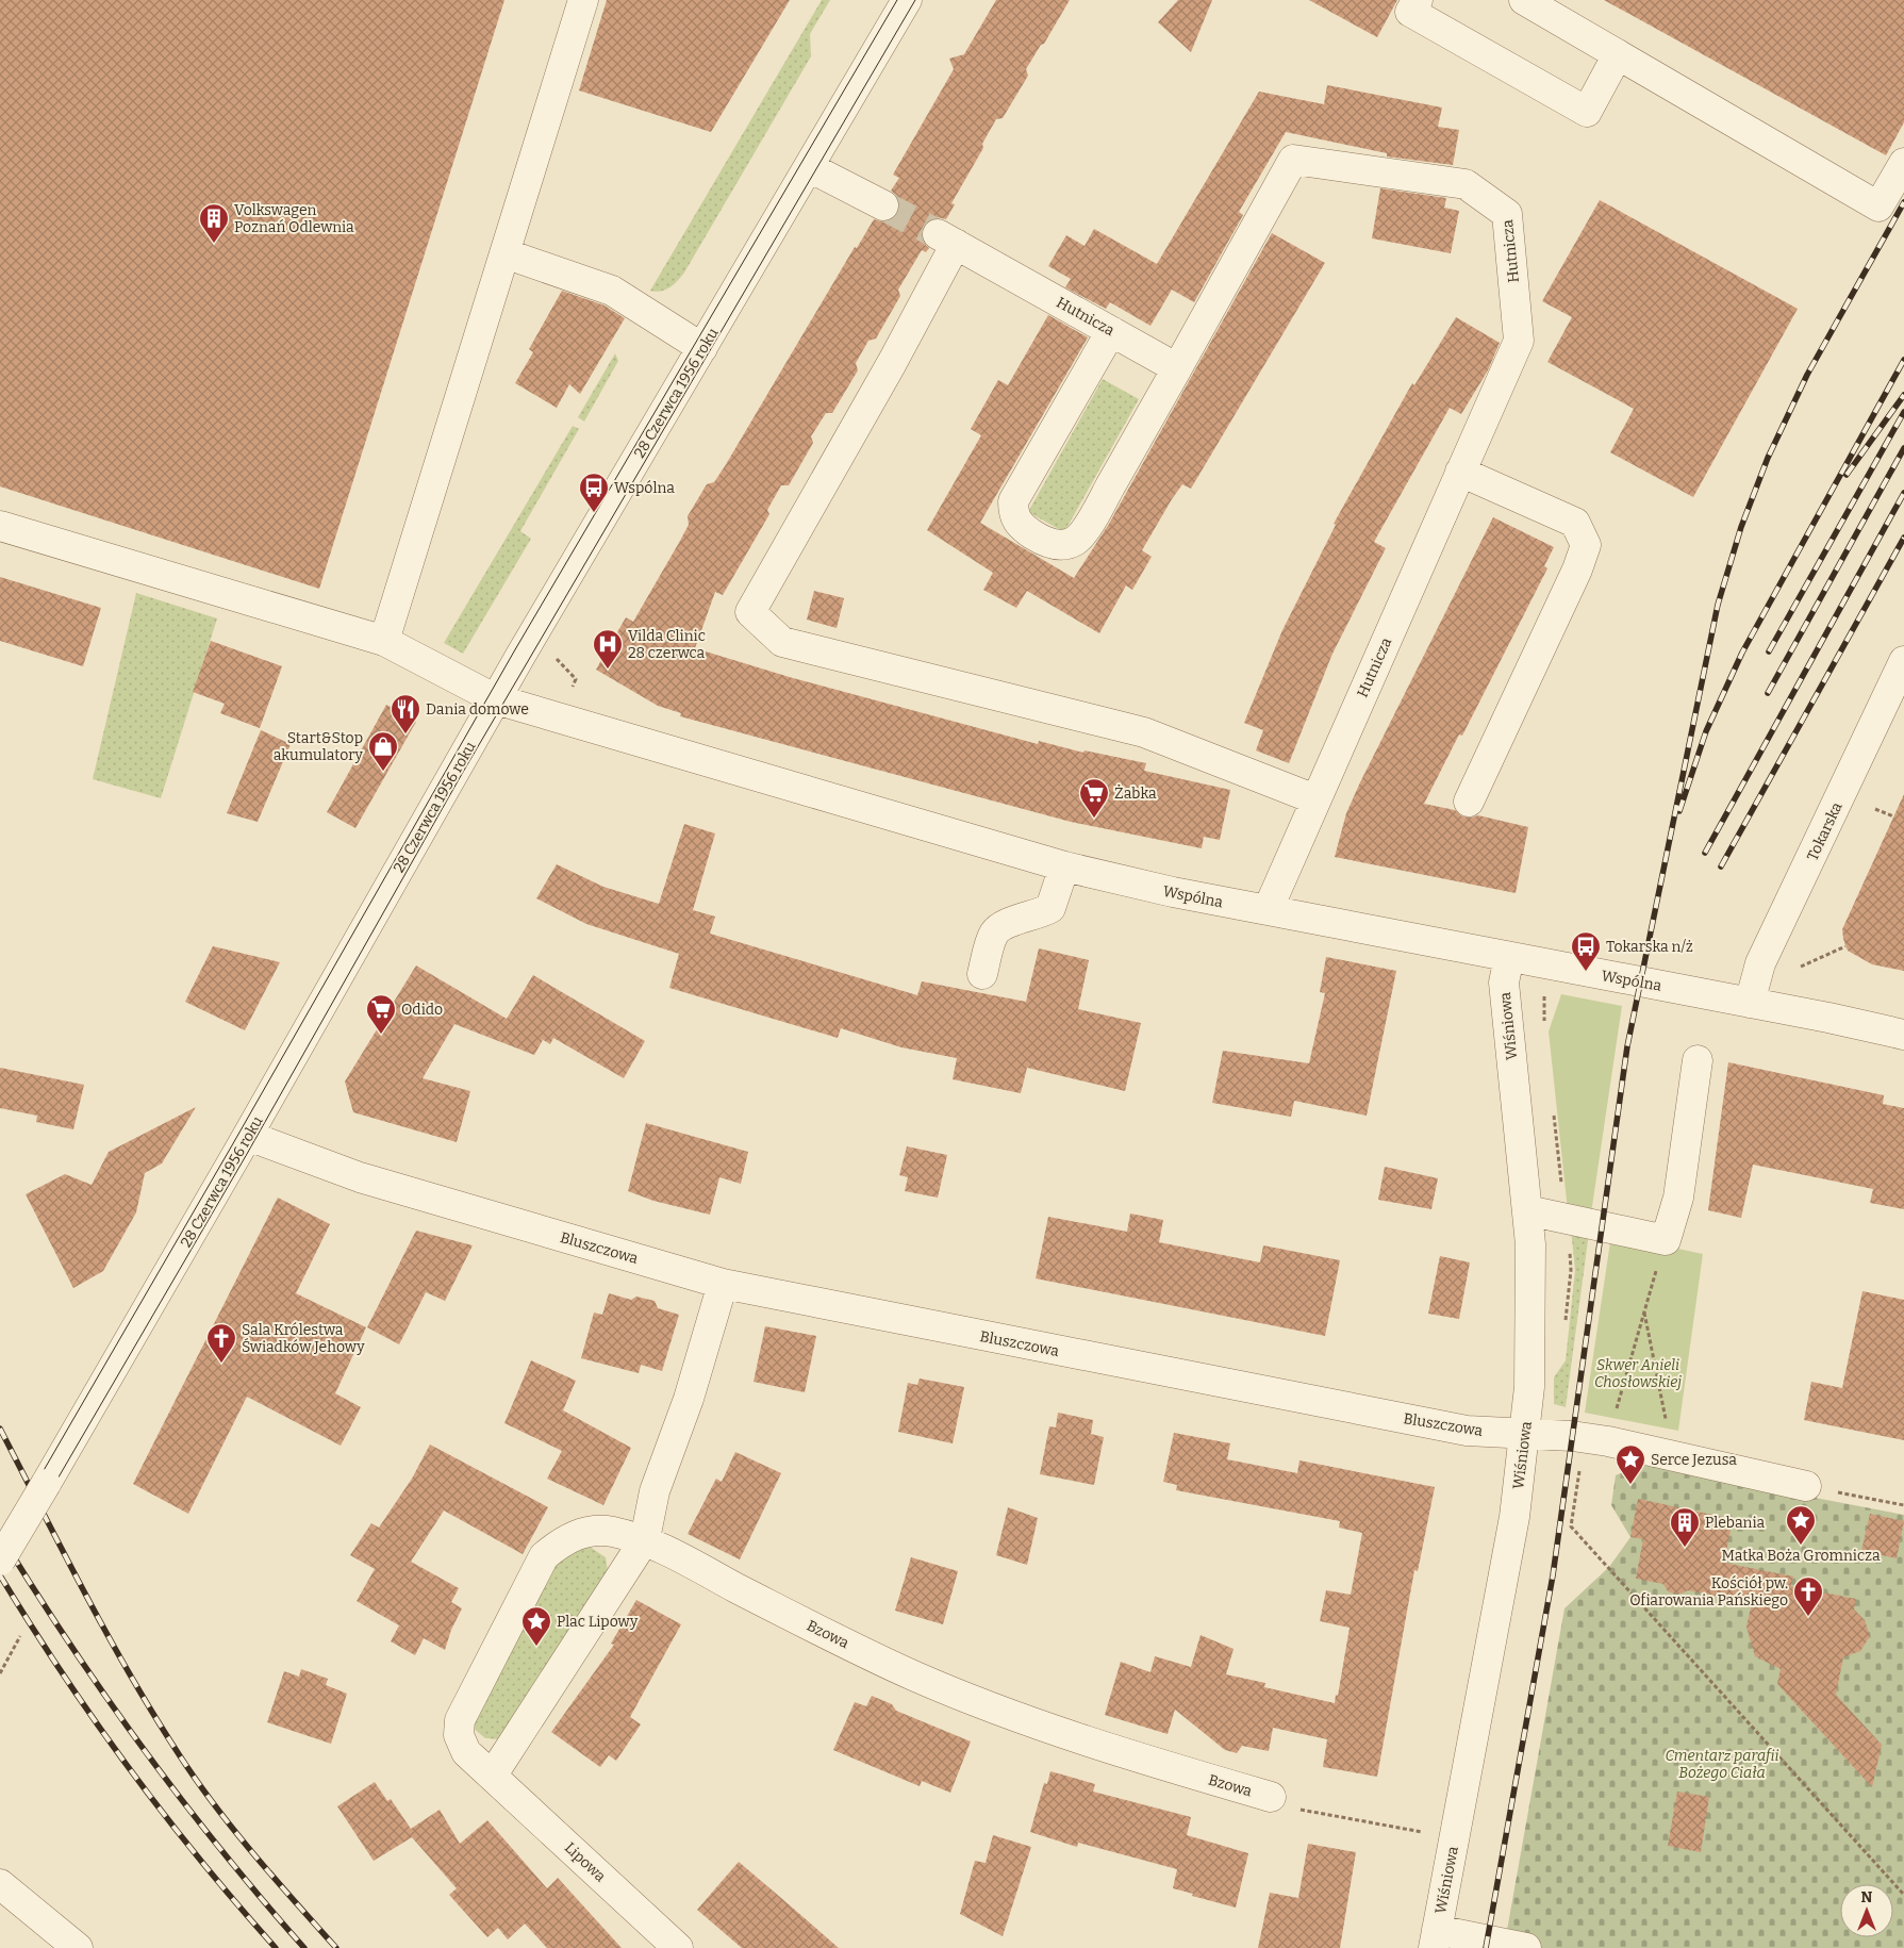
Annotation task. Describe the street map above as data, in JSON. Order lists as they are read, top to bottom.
{
  "streets": {
    "street": [
      "Hutnicza",
      "28 Czerwca 1956 roku",
      "Tokarska",
      "Wspólna",
      "Wiśniowa",
      "Bluszczowa",
      "Bzowa",
      "Lipowa"
    ]
  },
  "crossings": [
    ["Hutnicza", "Wspólna"],
    ["28 Czerwca 1956 roku", "Wspólna"],
    ["28 Czerwca 1956 roku", "Bluszczowa"],
    ["Tokarska", "Wspólna"],
    ["Wspólna", "Wiśniowa"],
    ["Wiśniowa", "Bluszczowa"]
  ],
  "parks": ["Skwer Anieli Chosłowskiej", "Cmentarz parafii Bożego Ciała"],
  "places": {
    "building": ["Volkswagen Poznań Odlewnia", "Plebania"],
    "bus stop": ["Wspólna", "Tokarska n/ż"],
    "hospital": ["Vilda Clinic 28 czerwca"],
    "restaurant": ["Dania domowe"],
    "shop": ["Start&Stop akumulatory"],
    "supermarket": ["Żabka", "Odido"],
    "church": ["Sala Królestwa Świadków Jehowy", "Kościół pw. Ofiarowania Pańskiego"],
    "place": ["Serce Jezusa", "Matka Boża Gromnicza", "Plac Lipowy"]
  },
  "north": "top"
}
